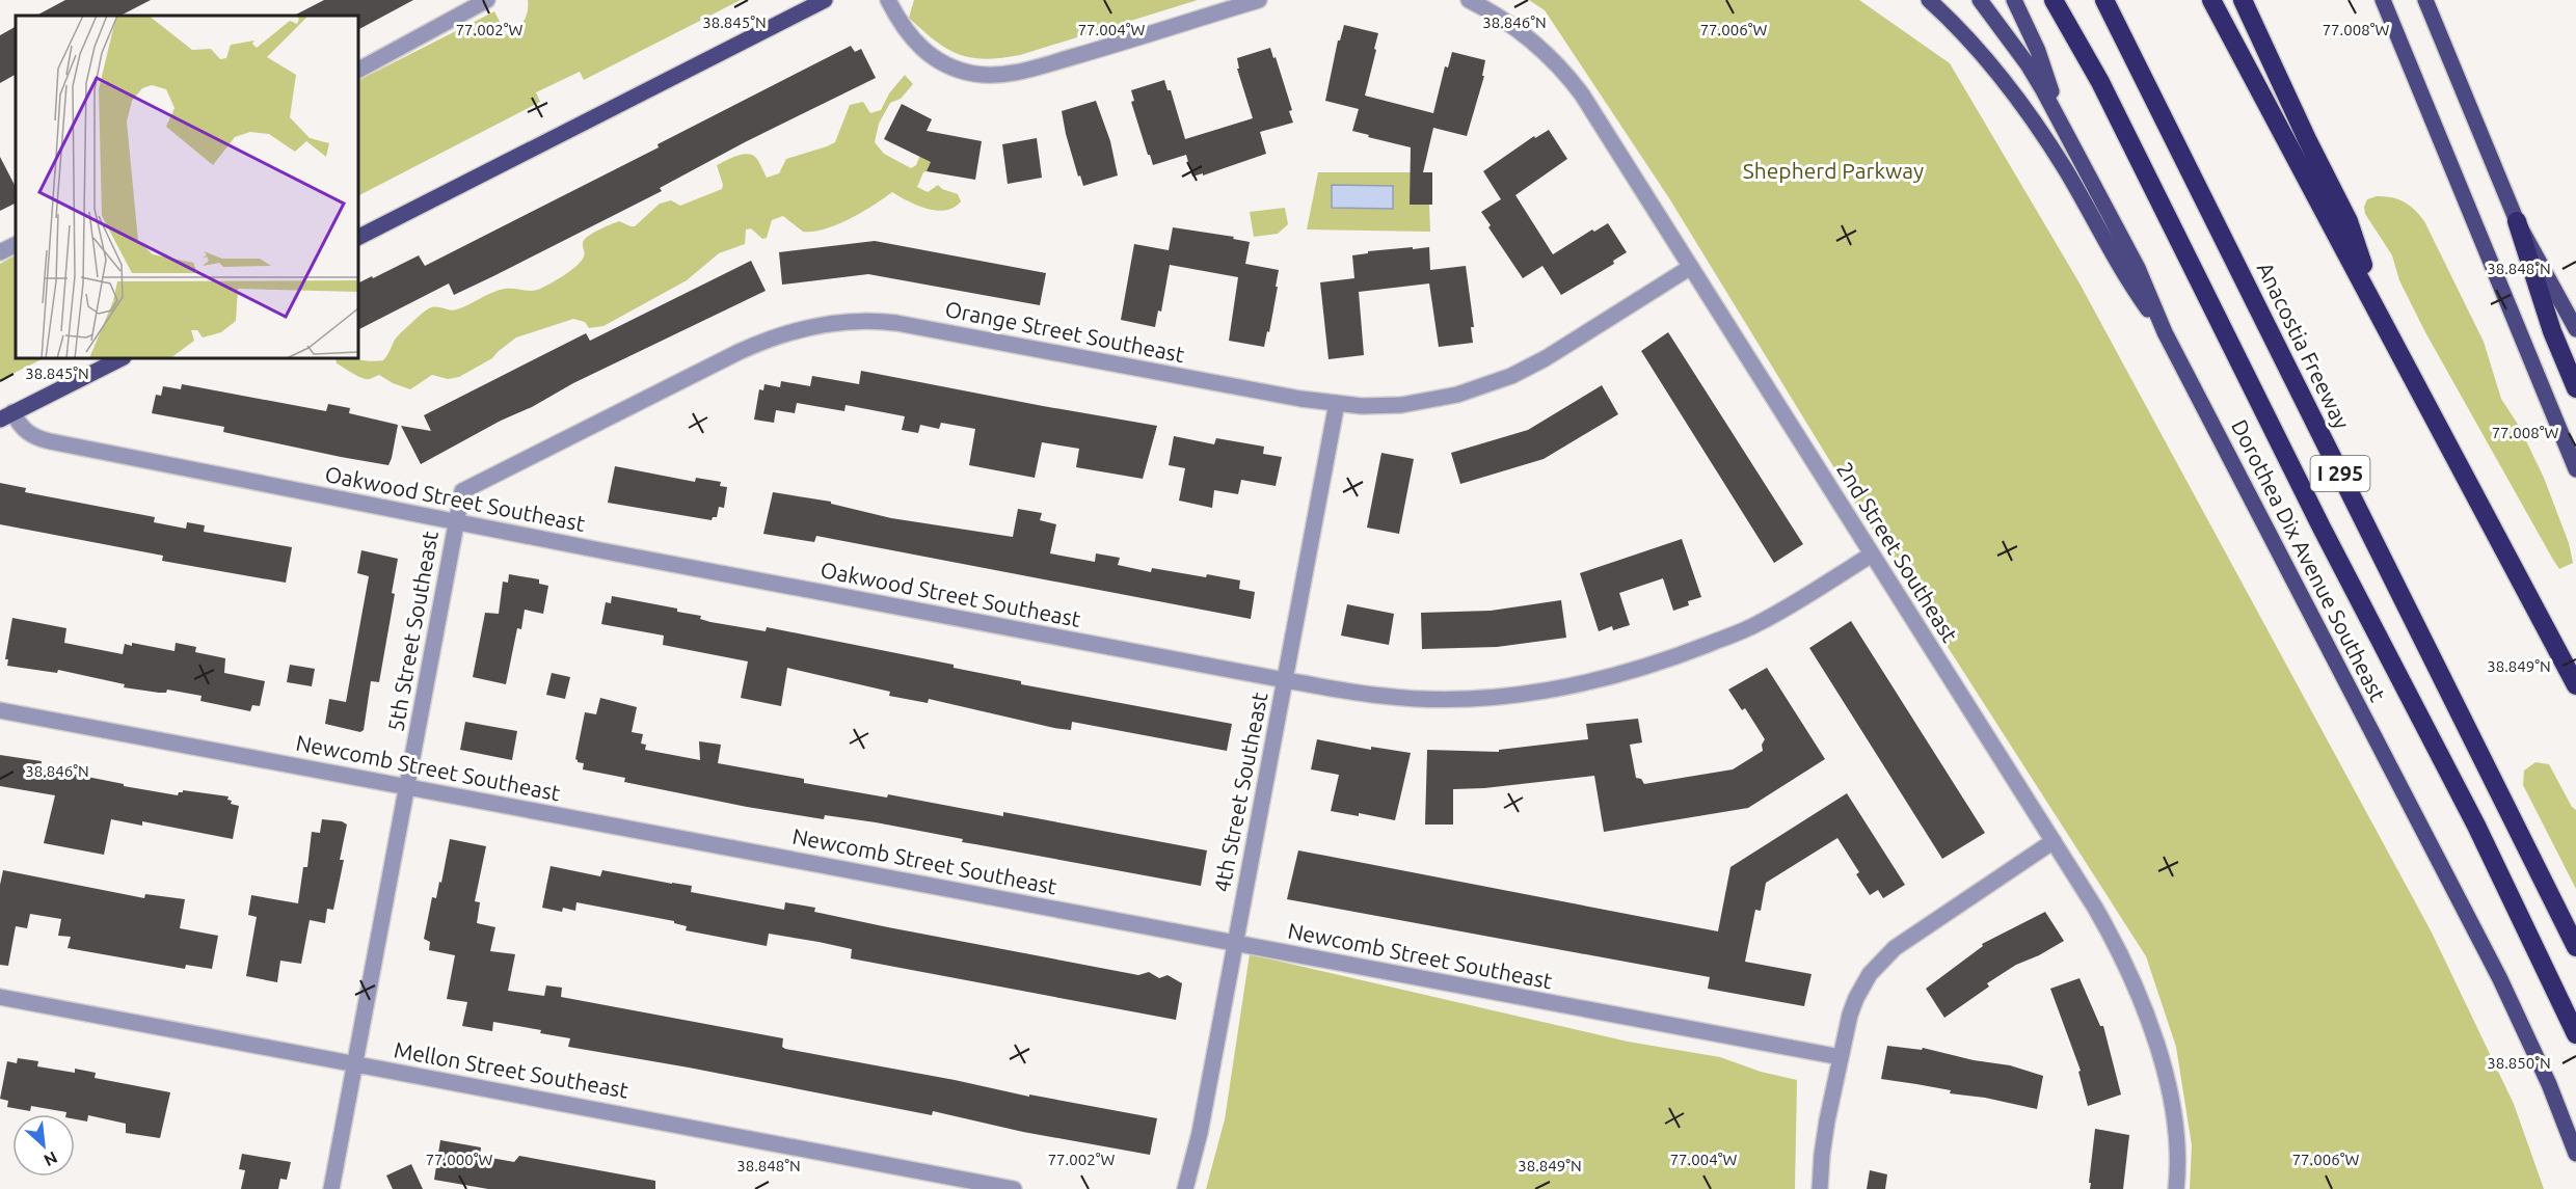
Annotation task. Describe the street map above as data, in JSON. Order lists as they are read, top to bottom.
{
  "streets": {
    "highway": ["Anacostia Freeway", "I 295"],
    "main road": ["Dorothea Dix Avenue Southeast"],
    "street": [
      "Orange Street Southeast",
      "Oakwood Street Southeast",
      "2nd Street Southeast",
      "5th Street Southeast",
      "Newcomb Street Southeast",
      "4th Street Southeast",
      "Mellon Street Southeast"
    ]
  },
  "crossings": [
    ["Orange Street Southeast", "Oakwood Street Southeast"],
    ["Orange Street Southeast", "2nd Street Southeast"],
    ["Orange Street Southeast", "5th Street Southeast"],
    ["Orange Street Southeast", "4th Street Southeast"],
    ["Oakwood Street Southeast", "2nd Street Southeast"],
    ["Oakwood Street Southeast", "5th Street Southeast"],
    ["Oakwood Street Southeast", "4th Street Southeast"],
    ["5th Street Southeast", "Newcomb Street Southeast"],
    ["5th Street Southeast", "Mellon Street Southeast"],
    ["Newcomb Street Southeast", "4th Street Southeast"]
  ],
  "parks": ["Shepherd Parkway"],
  "north": "bottom right",
  "coordinates": [
    "38.845°N",
    "38.846°N",
    "77.002°W",
    "77.004°W",
    "77.006°W",
    "77.008°W",
    "38.848°N",
    "38.849°N",
    "38.850°N",
    "77.000°W"
  ]
}
